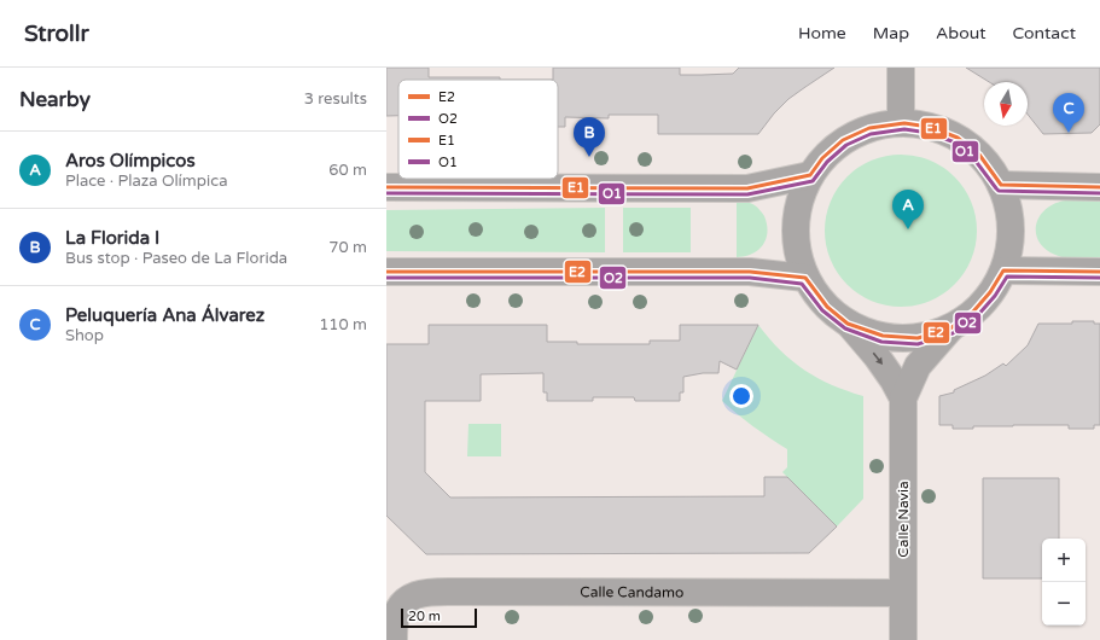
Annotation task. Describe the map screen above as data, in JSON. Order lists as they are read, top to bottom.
{
  "streets": {
    "street": ["Calle Navia", "Calle Candamo"]
  },
  "crossings": [
    ["Calle Navia", "Calle Candamo"]
  ],
  "lines": [
    "transit line E1",
    "transit line O1",
    "transit line E2",
    "transit line O2"
  ],
  "legend": [
    "E2",
    "O2",
    "E1",
    "O1"
  ],
  "scale_bar": "20 m",
  "north": "bottom",
  "page": {
    "header": "Strollr",
    "nav": [
      "Home",
      "Map",
      "About",
      "Contact"
    ],
    "heading": ["Nearby", "3 results"],
    "pins": ["C", "B", "A"],
    "list": [
      {
        "mark": "A",
        "name": "Aros Olímpicos",
        "note": "Place · Plaza Olímpica",
        "value": "60 m"
      },
      {
        "mark": "B",
        "name": "La Florida I",
        "note": "Bus stop · Paseo de La Florida",
        "value": "70 m"
      },
      {
        "mark": "C",
        "name": "Peluquería Ana Álvarez",
        "note": "Shop",
        "value": "110 m"
      }
    ],
    "map_buttons": ["+", "−"],
    "scale": "20 m"
  }
}
